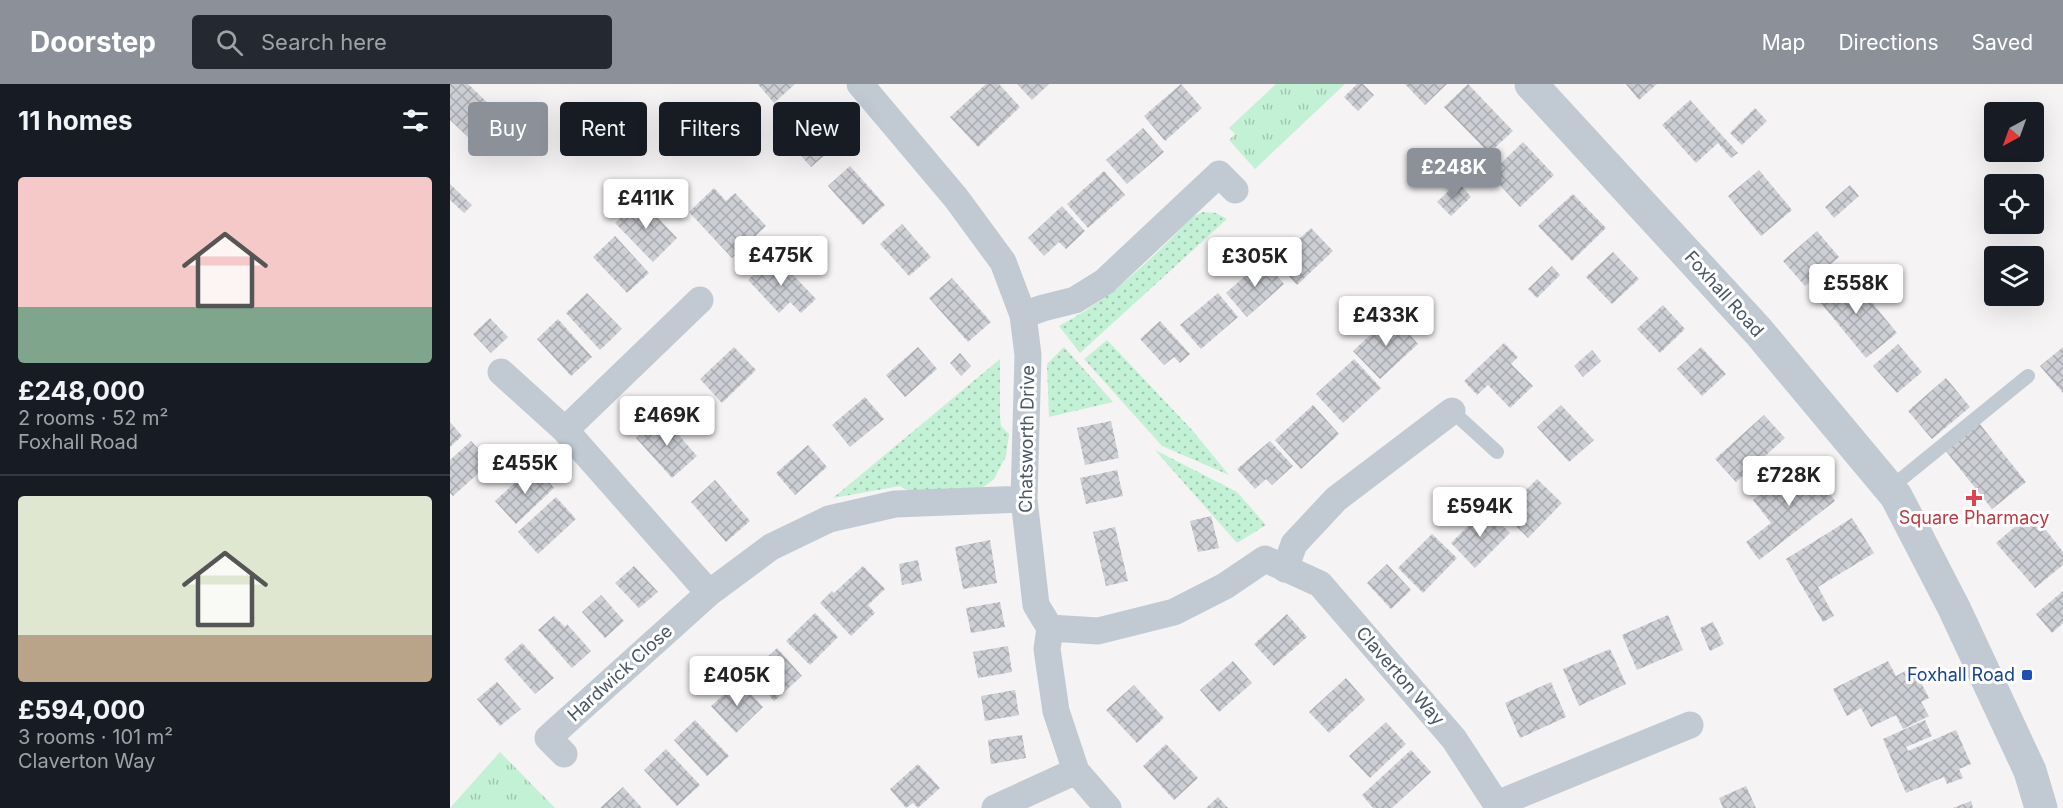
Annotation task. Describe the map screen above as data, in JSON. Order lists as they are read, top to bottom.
{
  "streets": {
    "street": [
      "Foxhall Road",
      "Chatsworth Drive",
      "Hardwick Close",
      "Claverton Way"
    ]
  },
  "crossings": [
    ["Chatsworth Drive", "Hardwick Close"],
    ["Chatsworth Drive", "Claverton Way"]
  ],
  "places": {
    "health": ["Square Pharmacy"],
    "transit": ["Foxhall Road"]
  },
  "north": "bottom left",
  "page": {
    "header": "Doorstep",
    "search": "Search here",
    "nav": ["Map", "Directions", "Saved"],
    "heading": "11 homes",
    "chip": [
      "Buy",
      "Rent",
      "Filters",
      "New"
    ],
    "price": [
      "£248K",
      "£411K",
      "£475K",
      "£305K",
      "£558K",
      "£433K",
      "£469K",
      "£455K",
      "£728K",
      "£594K",
      "£405K"
    ],
    "list": [
      {
        "name": "£248,000",
        "note": "2 rooms · 52 m² · Foxhall Road"
      },
      {
        "name": "£594,000",
        "note": "3 rooms · 101 m² · Claverton Way"
      }
    ]
  }
}
